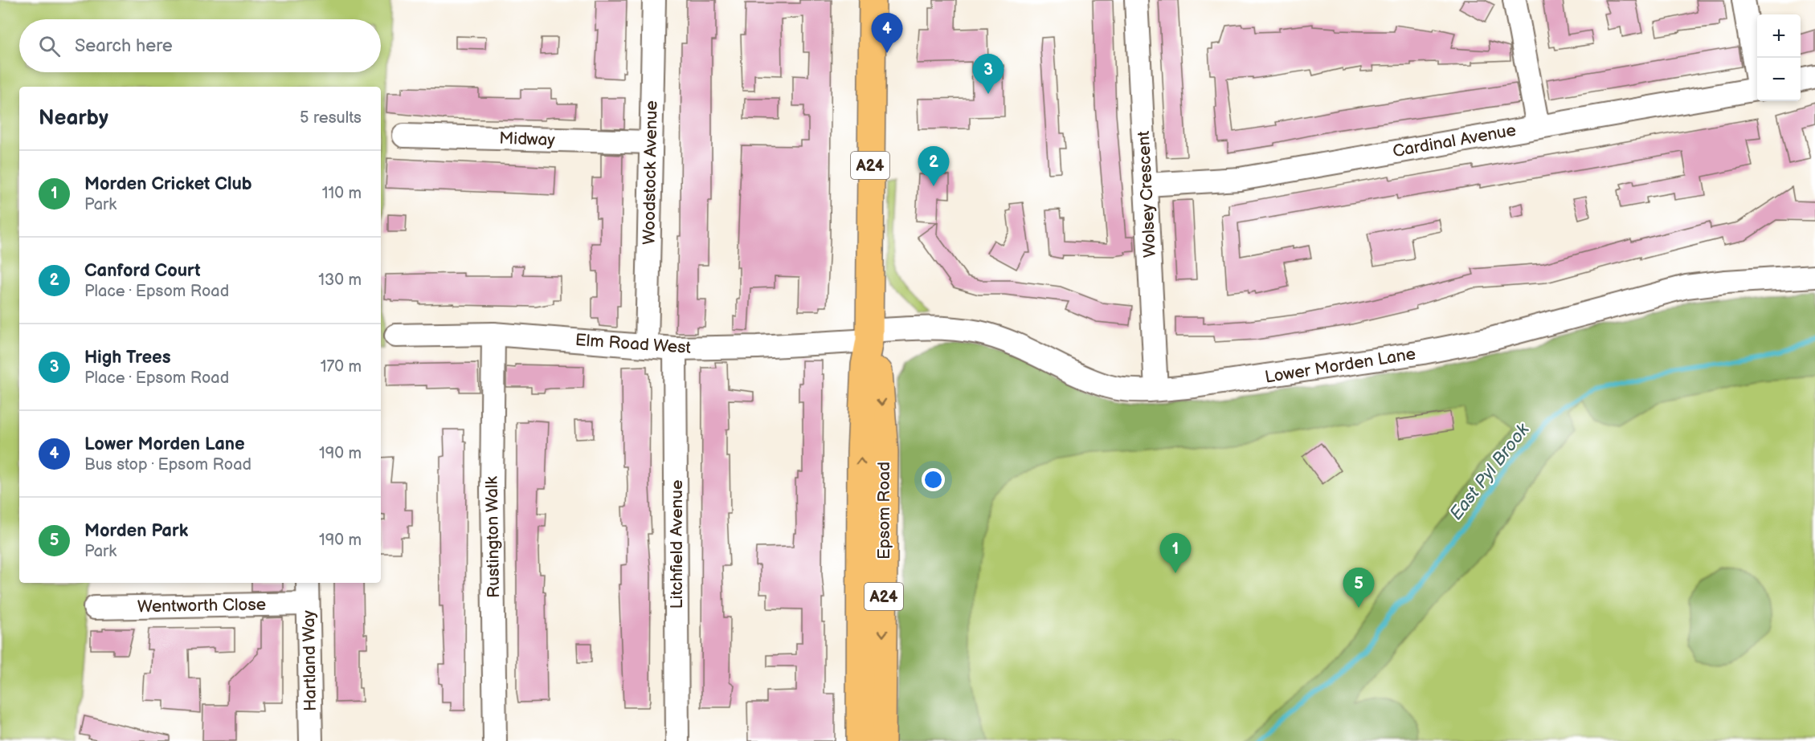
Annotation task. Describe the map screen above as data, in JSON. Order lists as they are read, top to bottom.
{
  "streets": {
    "highway": ["A24", "Epsom Road"],
    "street": [
      "Midway",
      "Cardinal Avenue",
      "Woodstock Avenue",
      "Wolsey Crescent",
      "Elm Road West",
      "Lower Morden Lane",
      "Rustington Walk",
      "Litchfield Avenue",
      "Wentworth Close",
      "Hartland Way"
    ]
  },
  "crossings": [
    ["Midway", "Woodstock Avenue"],
    ["Cardinal Avenue", "Wolsey Crescent"],
    ["Woodstock Avenue", "Elm Road West"],
    ["Wolsey Crescent", "Lower Morden Lane"],
    ["Elm Road West", "Lower Morden Lane"],
    ["Elm Road West", "Epsom Road"],
    ["Elm Road West", "Rustington Walk"],
    ["Elm Road West", "Litchfield Avenue"],
    ["Lower Morden Lane", "Epsom Road"],
    ["Wentworth Close", "Hartland Way"]
  ],
  "water": ["East Pyl Brook"],
  "page": {
    "pins": [
      "4",
      "3",
      "2",
      "1",
      "5"
    ],
    "map_buttons": ["+", "−"],
    "search": "Search here",
    "heading": ["Nearby", "5 results"],
    "list": [
      {
        "mark": "1",
        "name": "Morden Cricket Club",
        "note": "Park",
        "value": "110 m"
      },
      {
        "mark": "2",
        "name": "Canford Court",
        "note": "Place · Epsom Road",
        "value": "130 m"
      },
      {
        "mark": "3",
        "name": "High Trees",
        "note": "Place · Epsom Road",
        "value": "170 m"
      },
      {
        "mark": "4",
        "name": "Lower Morden Lane",
        "note": "Bus stop · Epsom Road",
        "value": "190 m"
      },
      {
        "mark": "5",
        "name": "Morden Park",
        "note": "Park",
        "value": "190 m"
      }
    ]
  }
}
